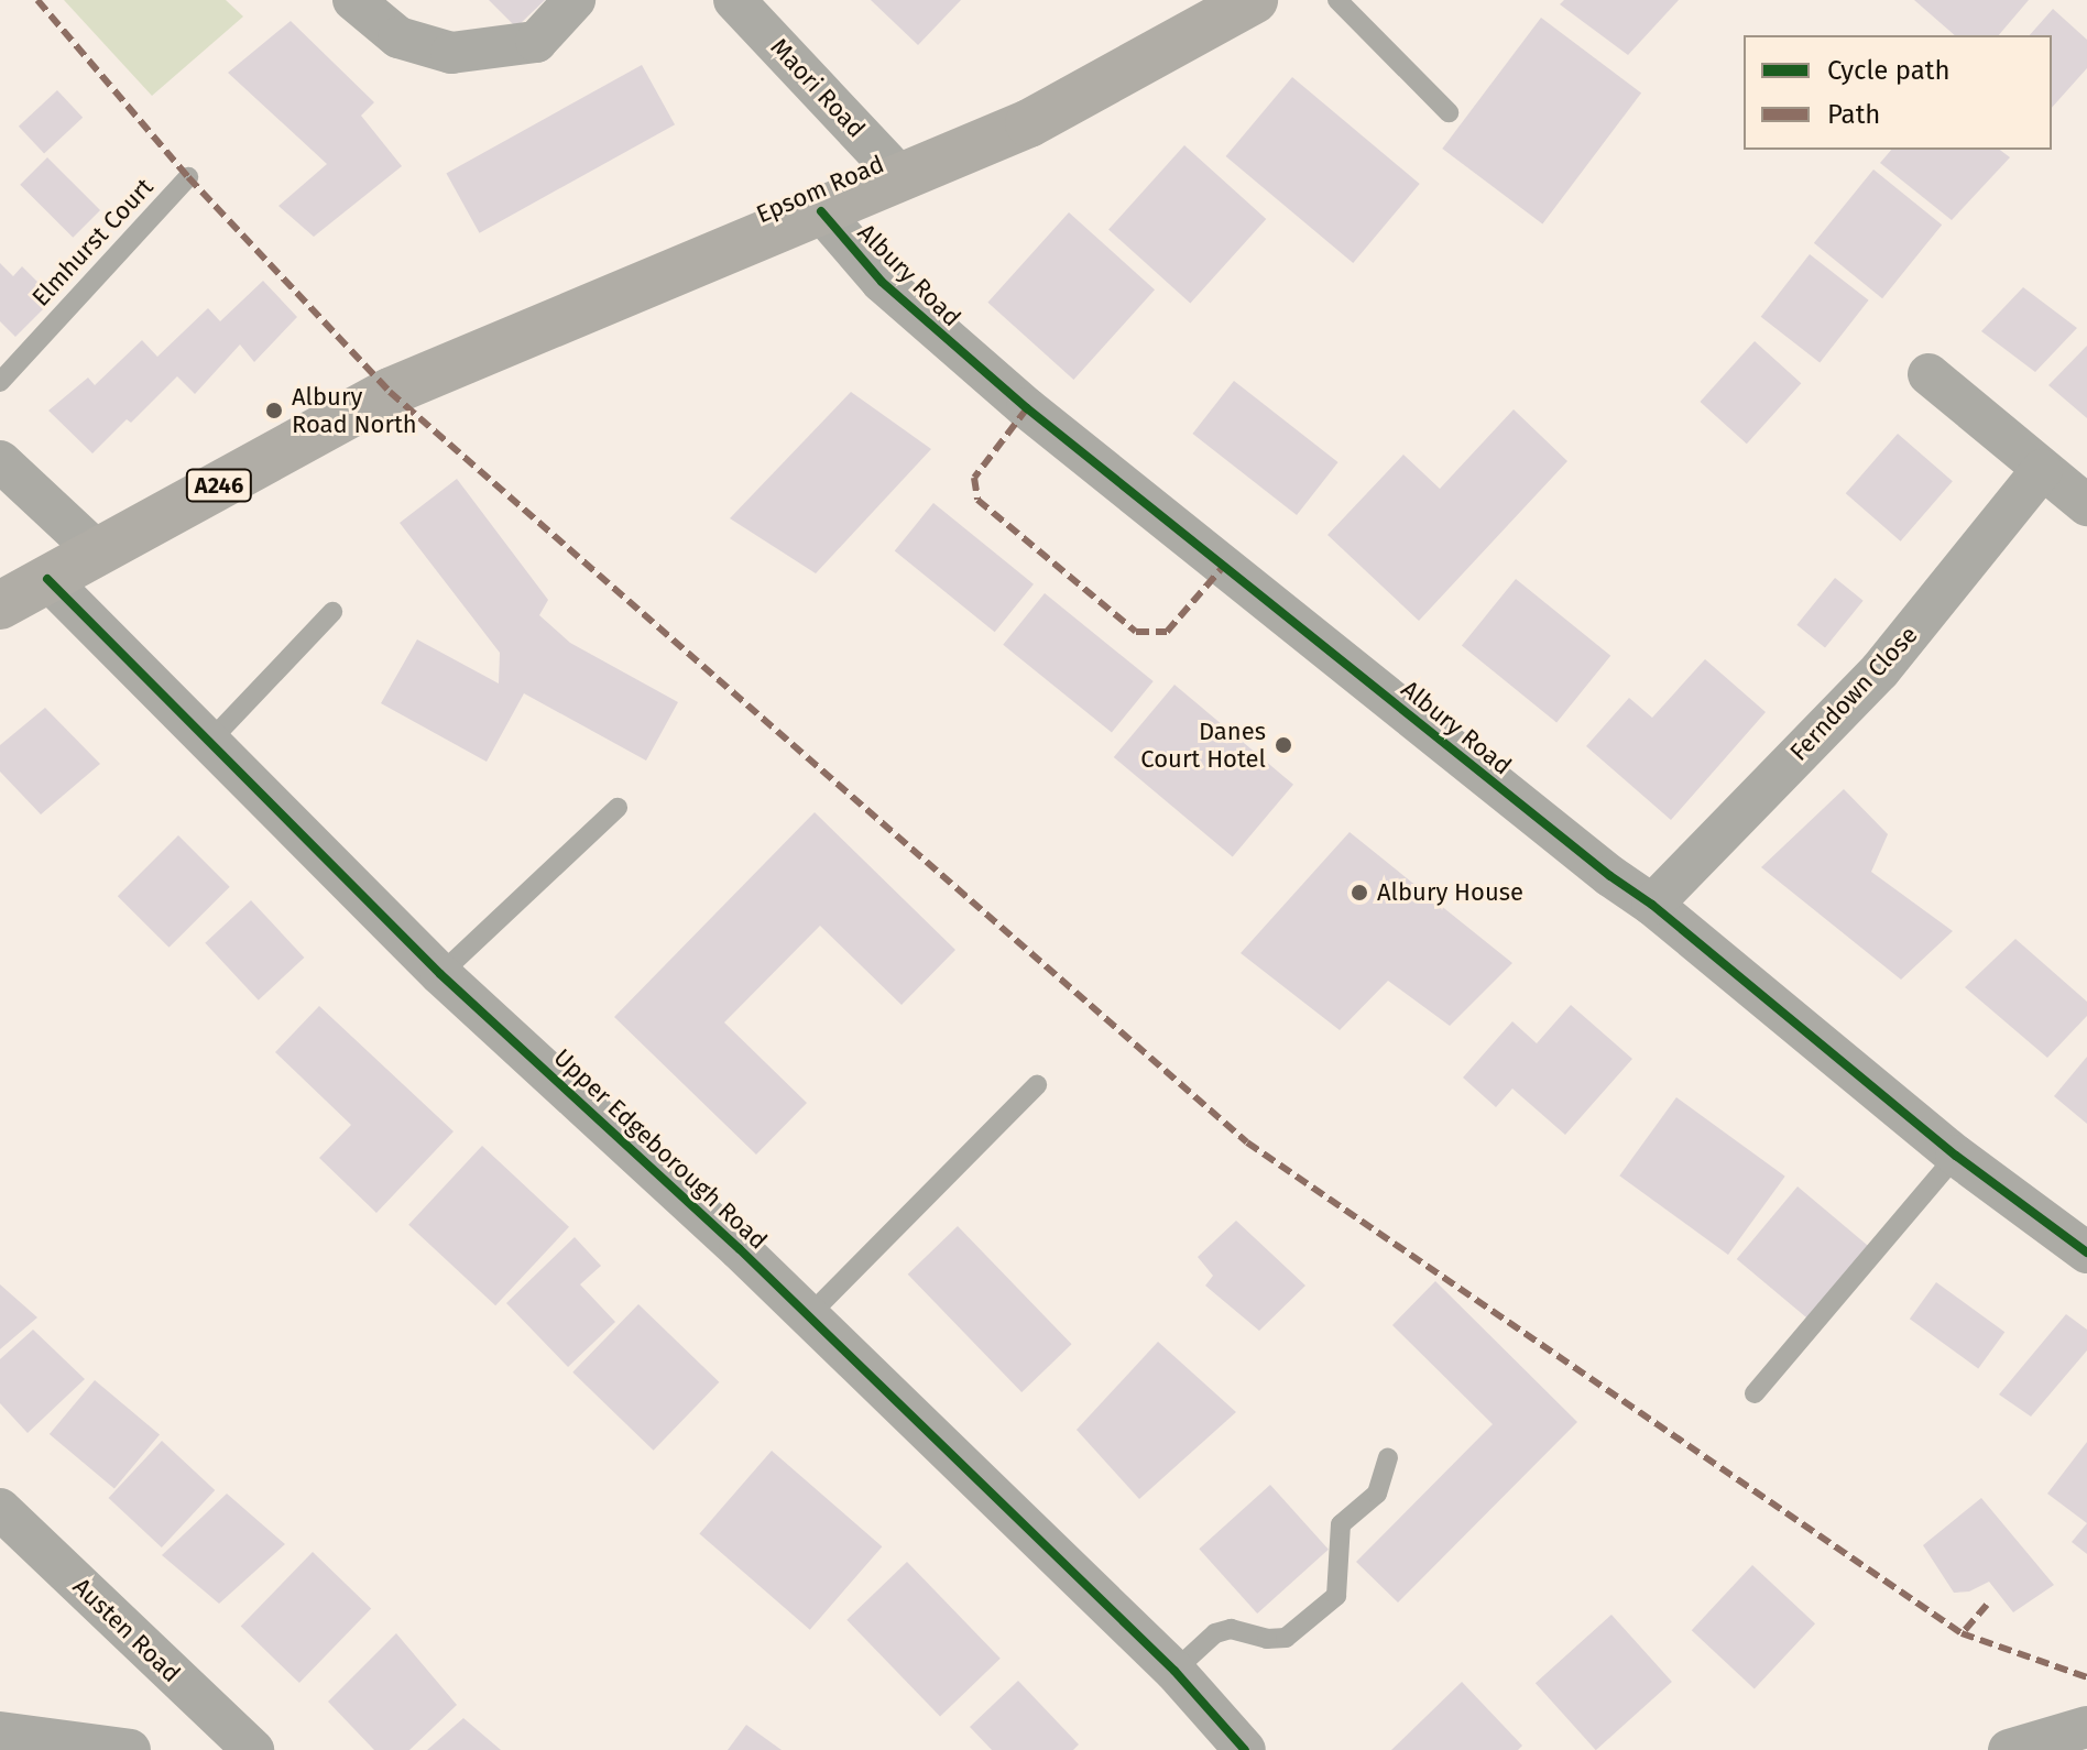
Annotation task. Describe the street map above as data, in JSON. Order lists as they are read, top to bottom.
{
  "streets": {
    "main road": ["Epsom Road", "A246"],
    "street": [
      "Maori Road",
      "Albury Road",
      "Ferndown Close",
      "Upper Edgeborough Road",
      "Austen Road"
    ],
    "lane": ["Elmhurst Court"]
  },
  "crossings": [
    ["Maori Road", "Epsom Road"],
    ["Epsom Road", "Albury Road"],
    ["Epsom Road", "Upper Edgeborough Road"],
    ["Albury Road", "Ferndown Close"]
  ],
  "places": ["Albury Road North", "Danes Court Hotel", "Albury House"],
  "legend": ["Cycle path", "Path"]
}
